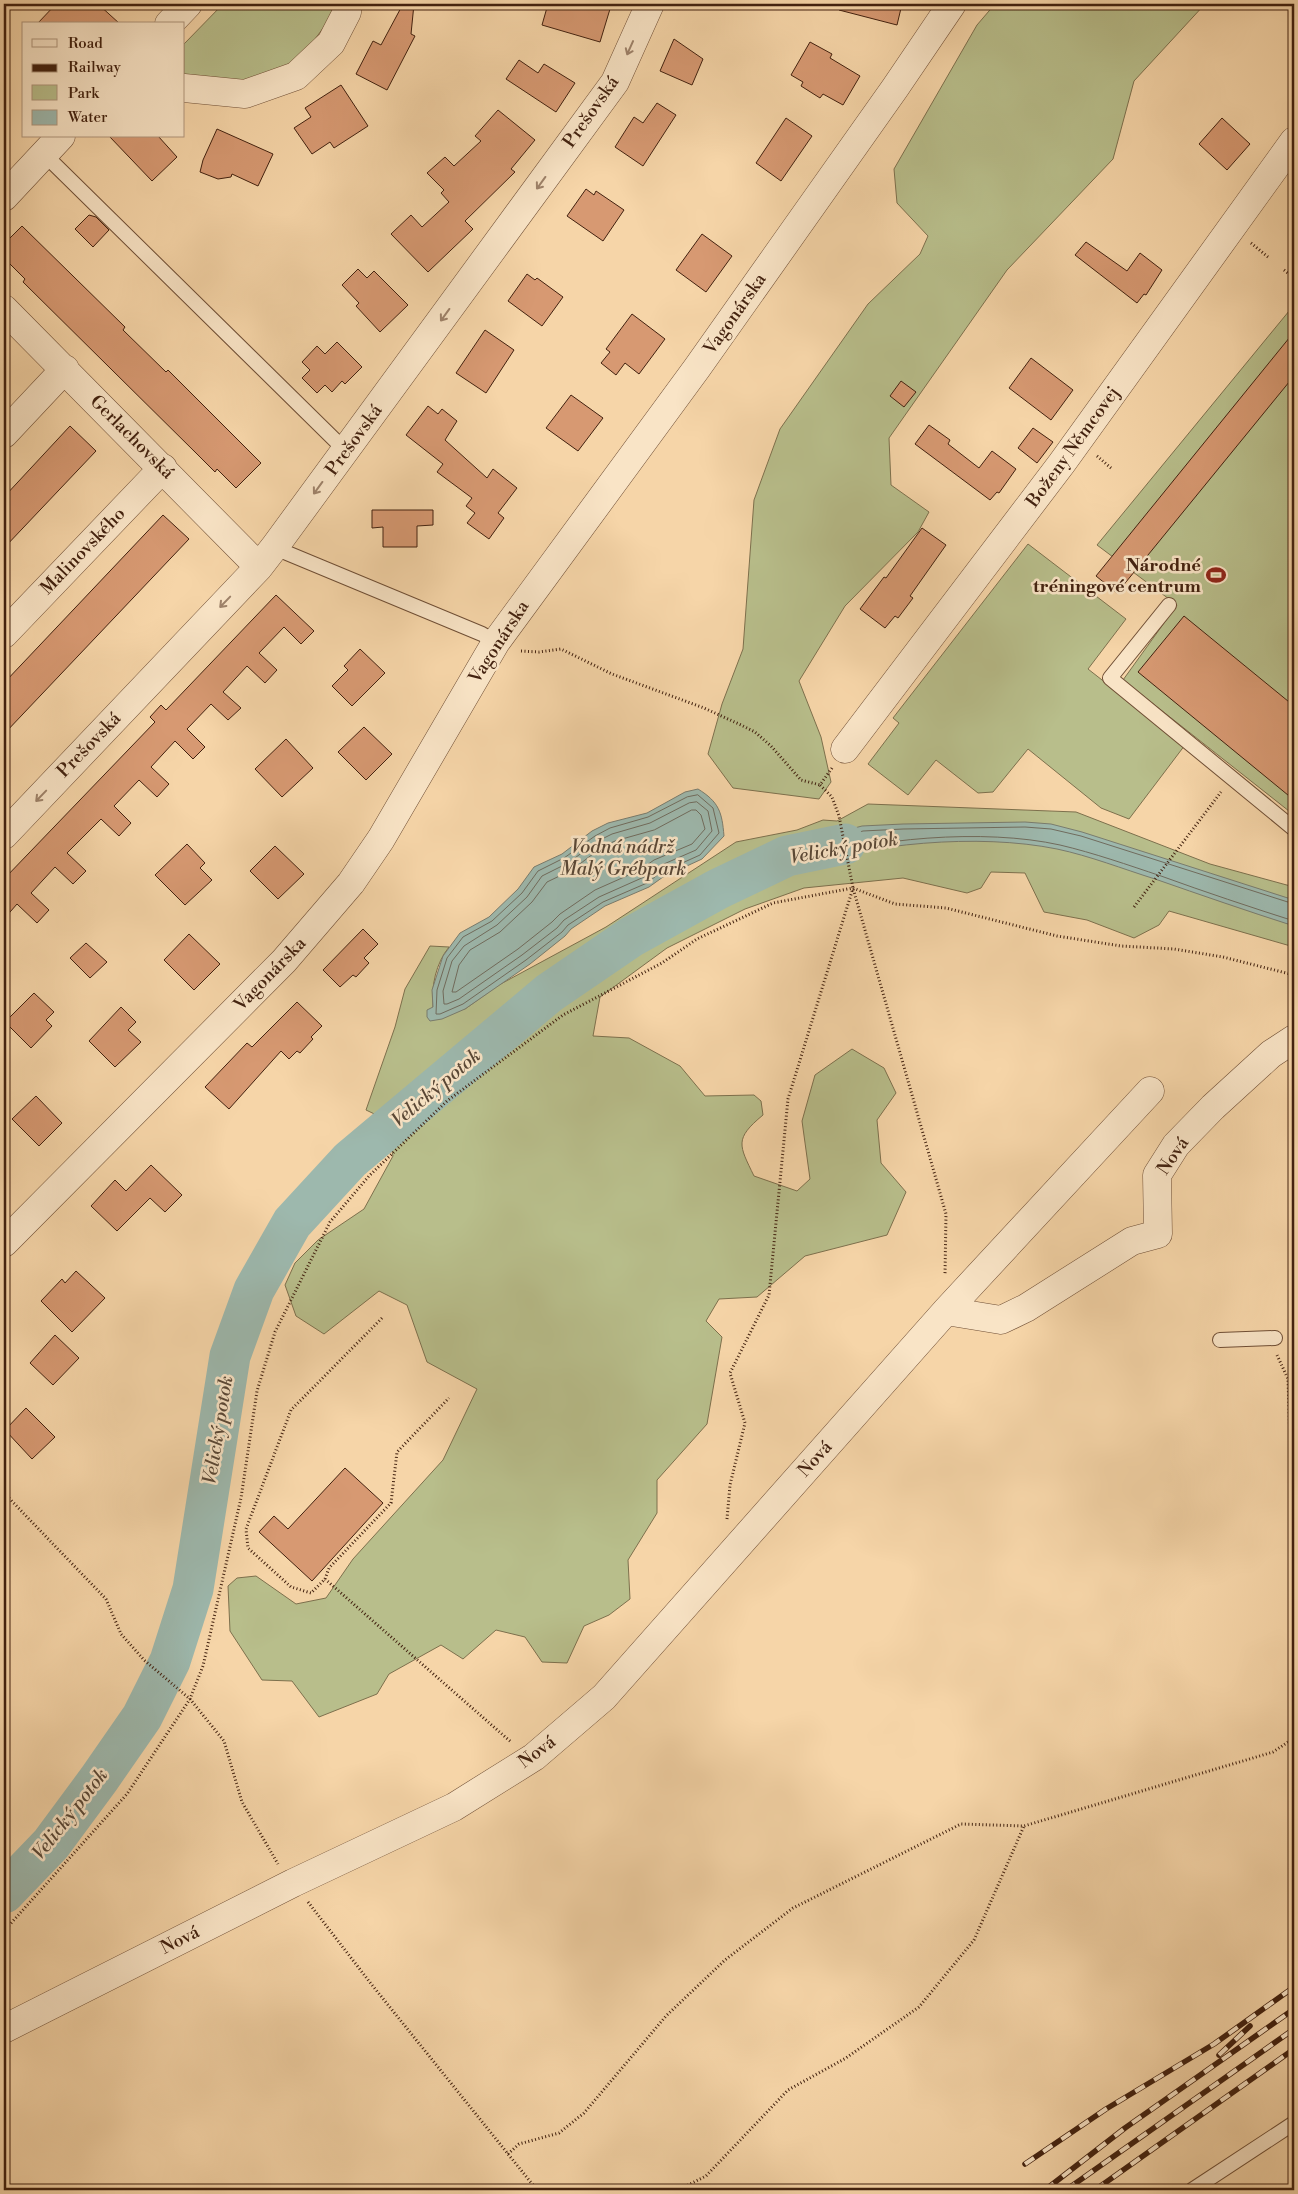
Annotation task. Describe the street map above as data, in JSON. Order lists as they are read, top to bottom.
{
  "streets": {
    "street": [
      "Prešovská",
      "Vagonárska",
      "Gerlachovská",
      "Boženy Němcovej",
      "Malinovského",
      "Nová"
    ]
  },
  "crossings": [
    ["Prešovská", "Gerlachovská"],
    ["Gerlachovská", "Malinovského"]
  ],
  "one_way": ["Prešovská"],
  "water": ["Vodná nádrž Malý Grébpark", "Velický potok"],
  "places": {
    "sports": ["Národné tréningové centrum"]
  },
  "legend": [
    "Road",
    "Railway",
    "Park",
    "Water"
  ]
}
